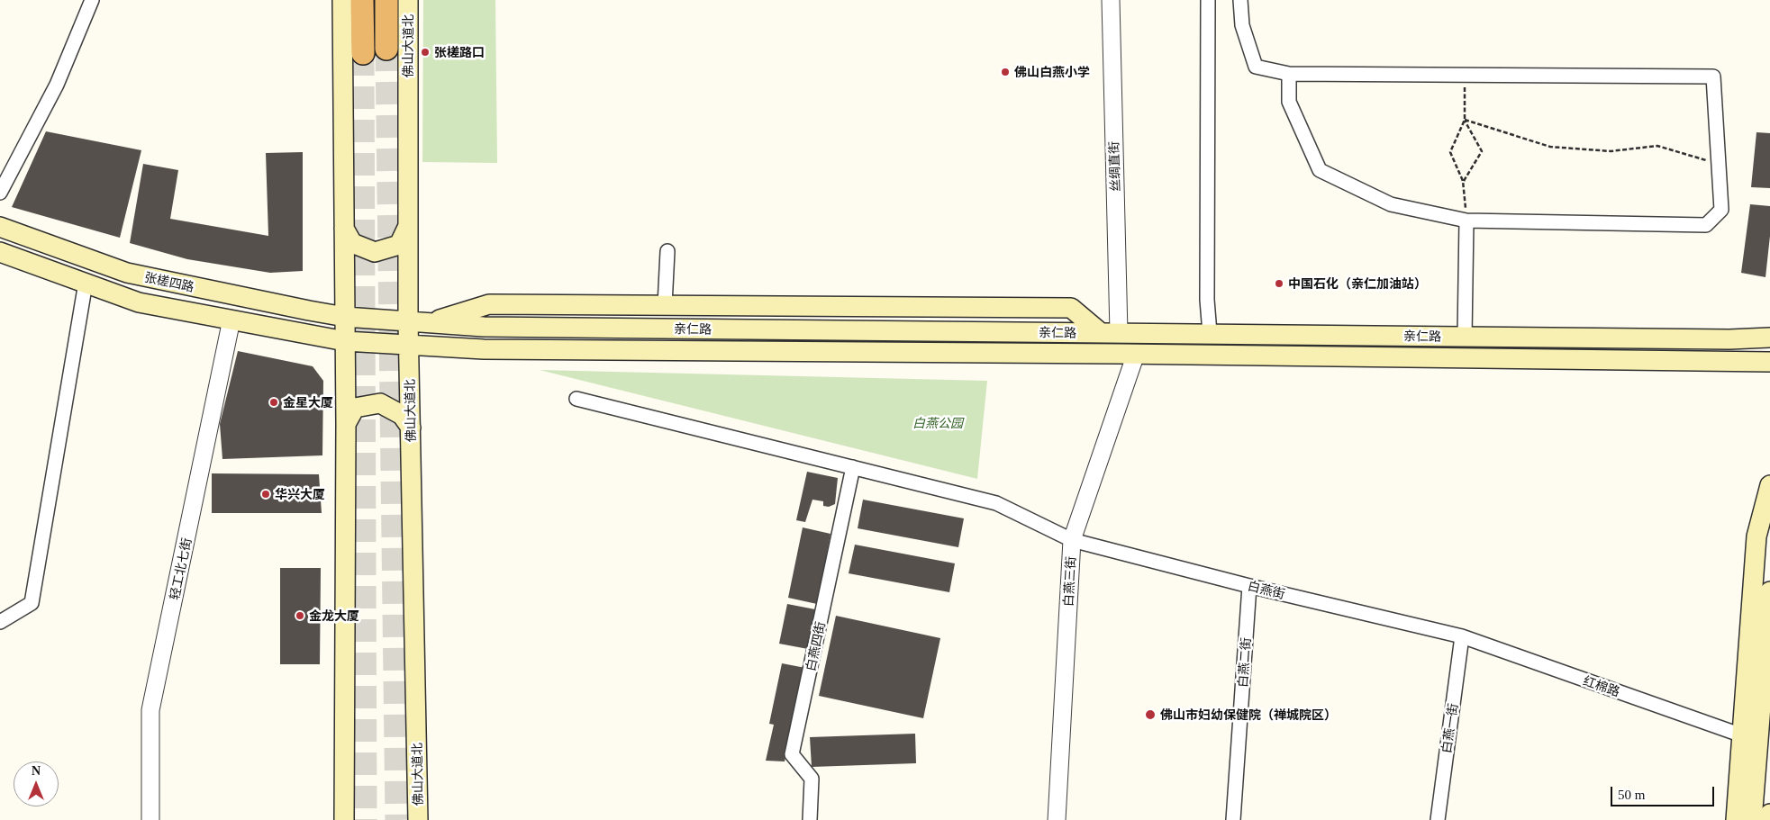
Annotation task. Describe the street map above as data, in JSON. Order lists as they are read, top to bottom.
{
  "streets": {
    "highway": ["佛山大道北"],
    "main road": ["张槎四路", "亲仁路"],
    "street": [
      "丝绸直街",
      "轻工北七街",
      "白燕三街",
      "白燕街",
      "白燕四街",
      "白燕二街",
      "红棉路",
      "白燕一街"
    ]
  },
  "crossings": [
    ["佛山大道北", "亲仁路"],
    ["丝绸直街", "亲仁路"],
    ["张槎四路", "亲仁路"],
    ["张槎四路", "轻工北七街"],
    ["亲仁路", "白燕三街"],
    ["白燕三街", "白燕街"],
    ["白燕街", "白燕四街"],
    ["白燕街", "白燕二街"],
    ["白燕街", "红棉路"],
    ["白燕街", "白燕一街"],
    ["红棉路", "白燕一街"]
  ],
  "parks": ["白燕公园"],
  "places": [
    "张槎路口",
    "佛山白燕小学",
    "中国石化（亲仁加油站）",
    "金星大厦",
    "华兴大厦",
    "金龙大厦",
    "佛山市妇幼保健院（禅城院区）"
  ],
  "scale_bar": "50 m",
  "north": "top"
}
